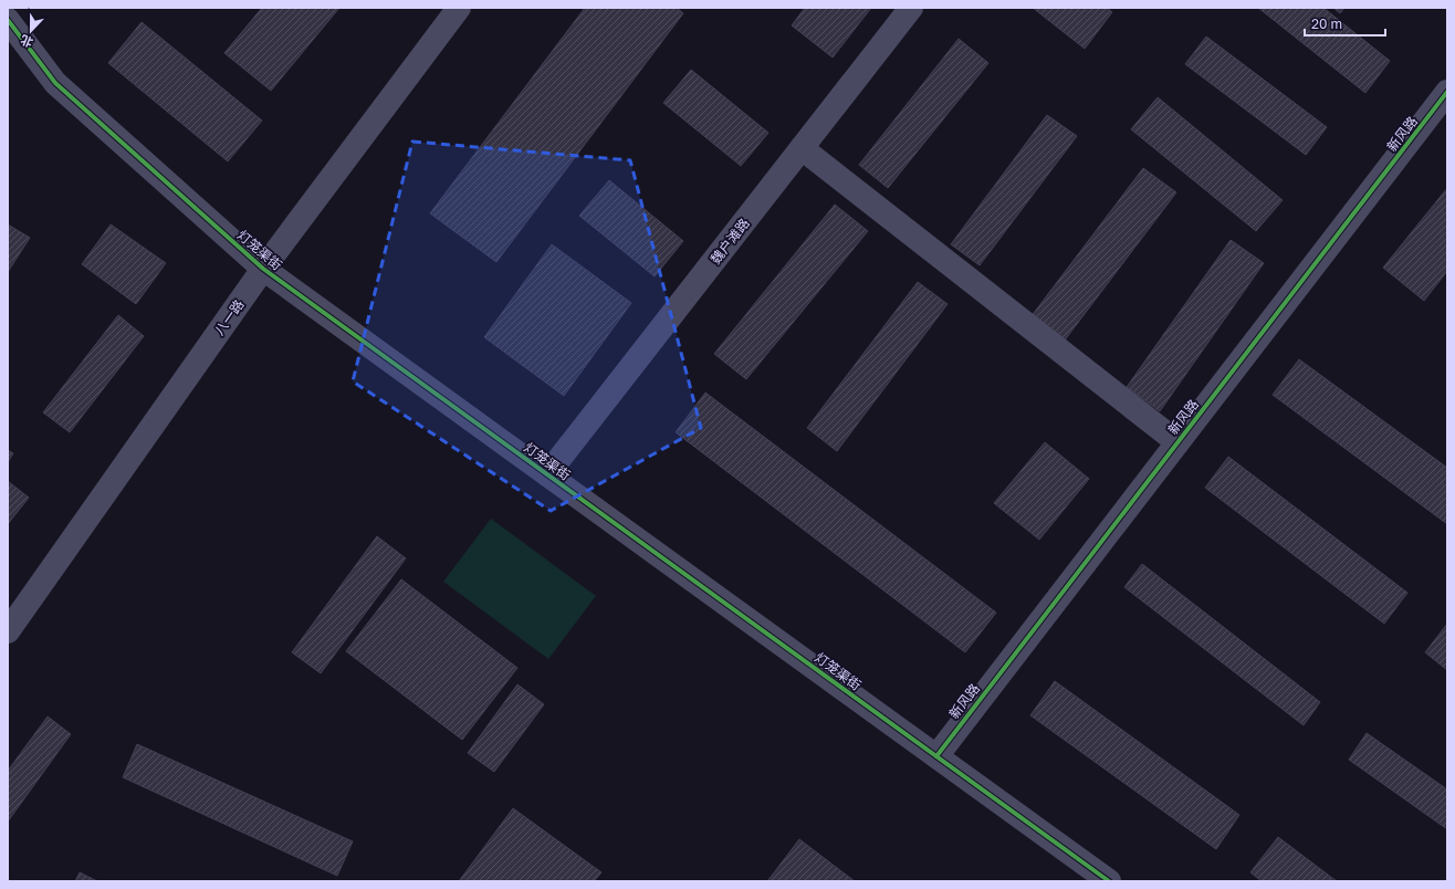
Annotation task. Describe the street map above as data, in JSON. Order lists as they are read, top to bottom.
{
  "streets": {
    "street": [
      "新风路",
      "魏户滩路",
      "灯笼渠街",
      "八一路"
    ]
  },
  "crossings": [
    ["新风路", "灯笼渠街"],
    ["魏户滩路", "灯笼渠街"],
    ["灯笼渠街", "八一路"]
  ],
  "scale_bar": "20 m",
  "north": "bottom"
}
